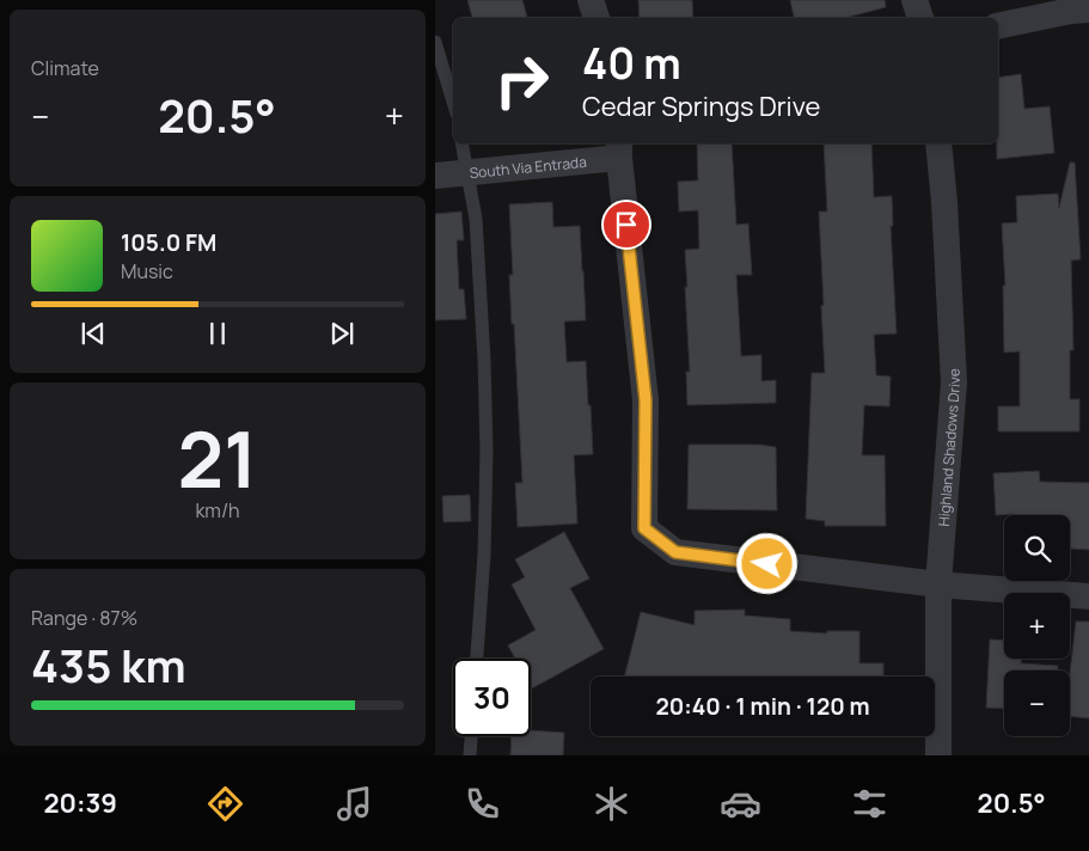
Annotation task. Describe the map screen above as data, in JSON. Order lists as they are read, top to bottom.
{
  "streets": {
    "street": ["South Via Entrada", "Highland Shadows Drive"]
  },
  "page": {
    "tile": [
      "Climate",
      ["21", "km/h"],
      ["Range · 87%", "435 km"]
    ],
    "turn": ["40 m", "Cedar Springs Drive"],
    "heat": ["−", "20.5°", "+"],
    "song": ["105.0 FM", "Music"],
    "map_buttons": ["+", "−"],
    "limit": "30",
    "trip": "20:40 · 1 min · 120 m",
    "tabs": ["20:39", "20.5°"]
  }
}
